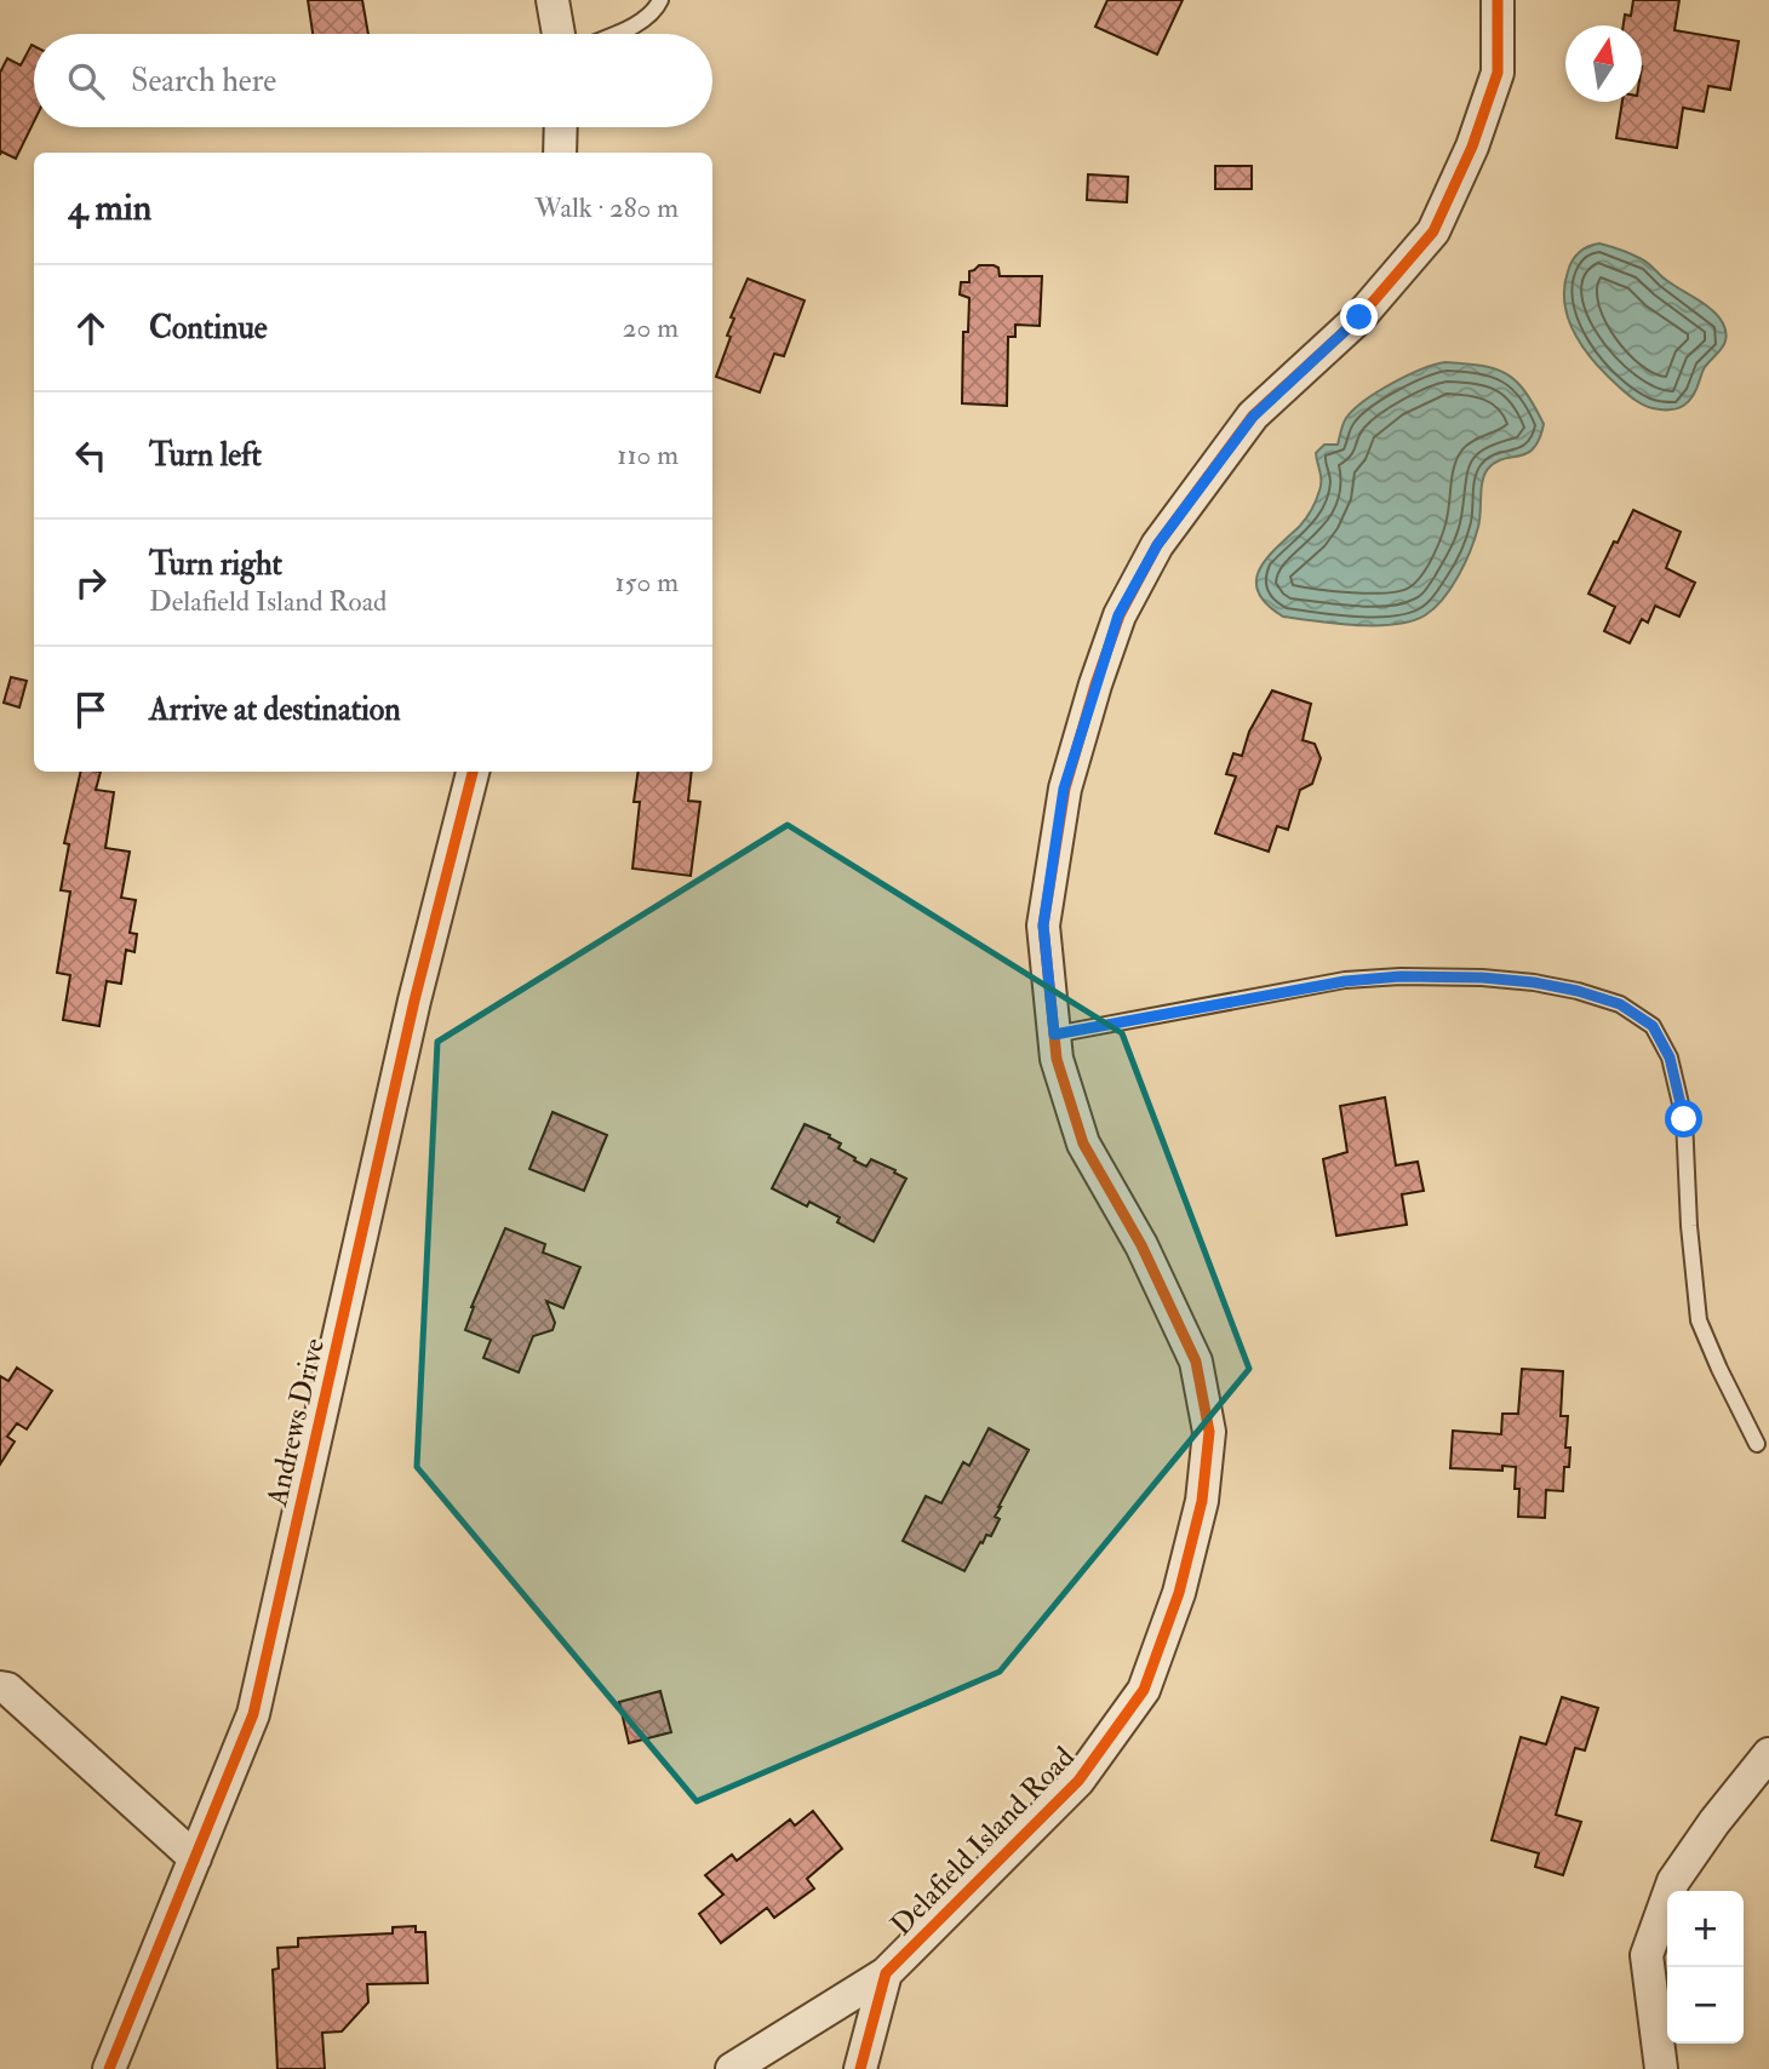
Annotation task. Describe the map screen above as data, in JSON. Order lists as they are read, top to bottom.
{
  "streets": {
    "street": ["Andrews Drive", "Delafield Island Road"]
  },
  "north": "top",
  "page": {
    "search": "Search here",
    "heading": ["4 min", "Walk · 280 m"],
    "list": [
      ["Continue", "20 m"],
      ["Turn left", "110 m"],
      ["Turn right", "Delafield Island Road", "150 m"],
      "Arrive at destination"
    ],
    "map_buttons": ["+", "−"]
  }
}
